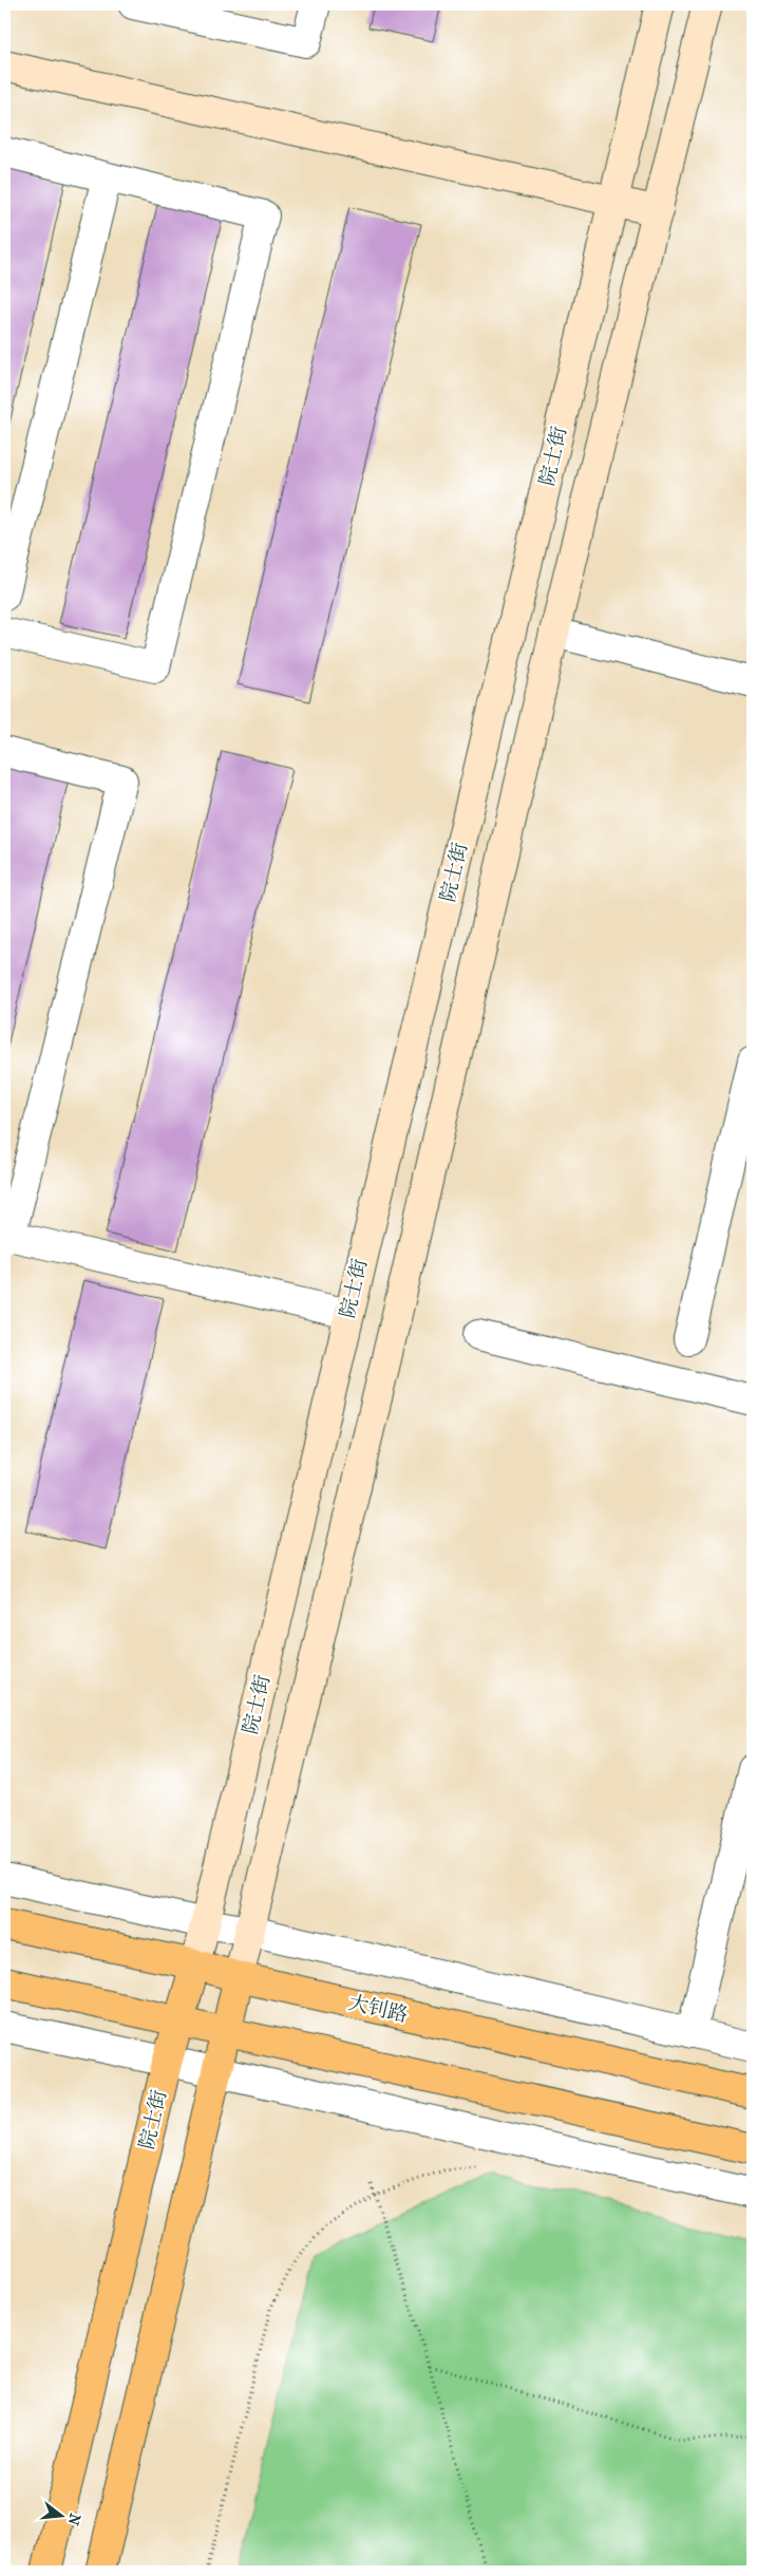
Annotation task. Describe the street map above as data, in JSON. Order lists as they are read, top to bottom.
{
  "streets": {
    "main road": ["院士街", "大钊路"]
  },
  "crossings": [
    ["院士街", "大钊路"]
  ],
  "north": "right"
}
